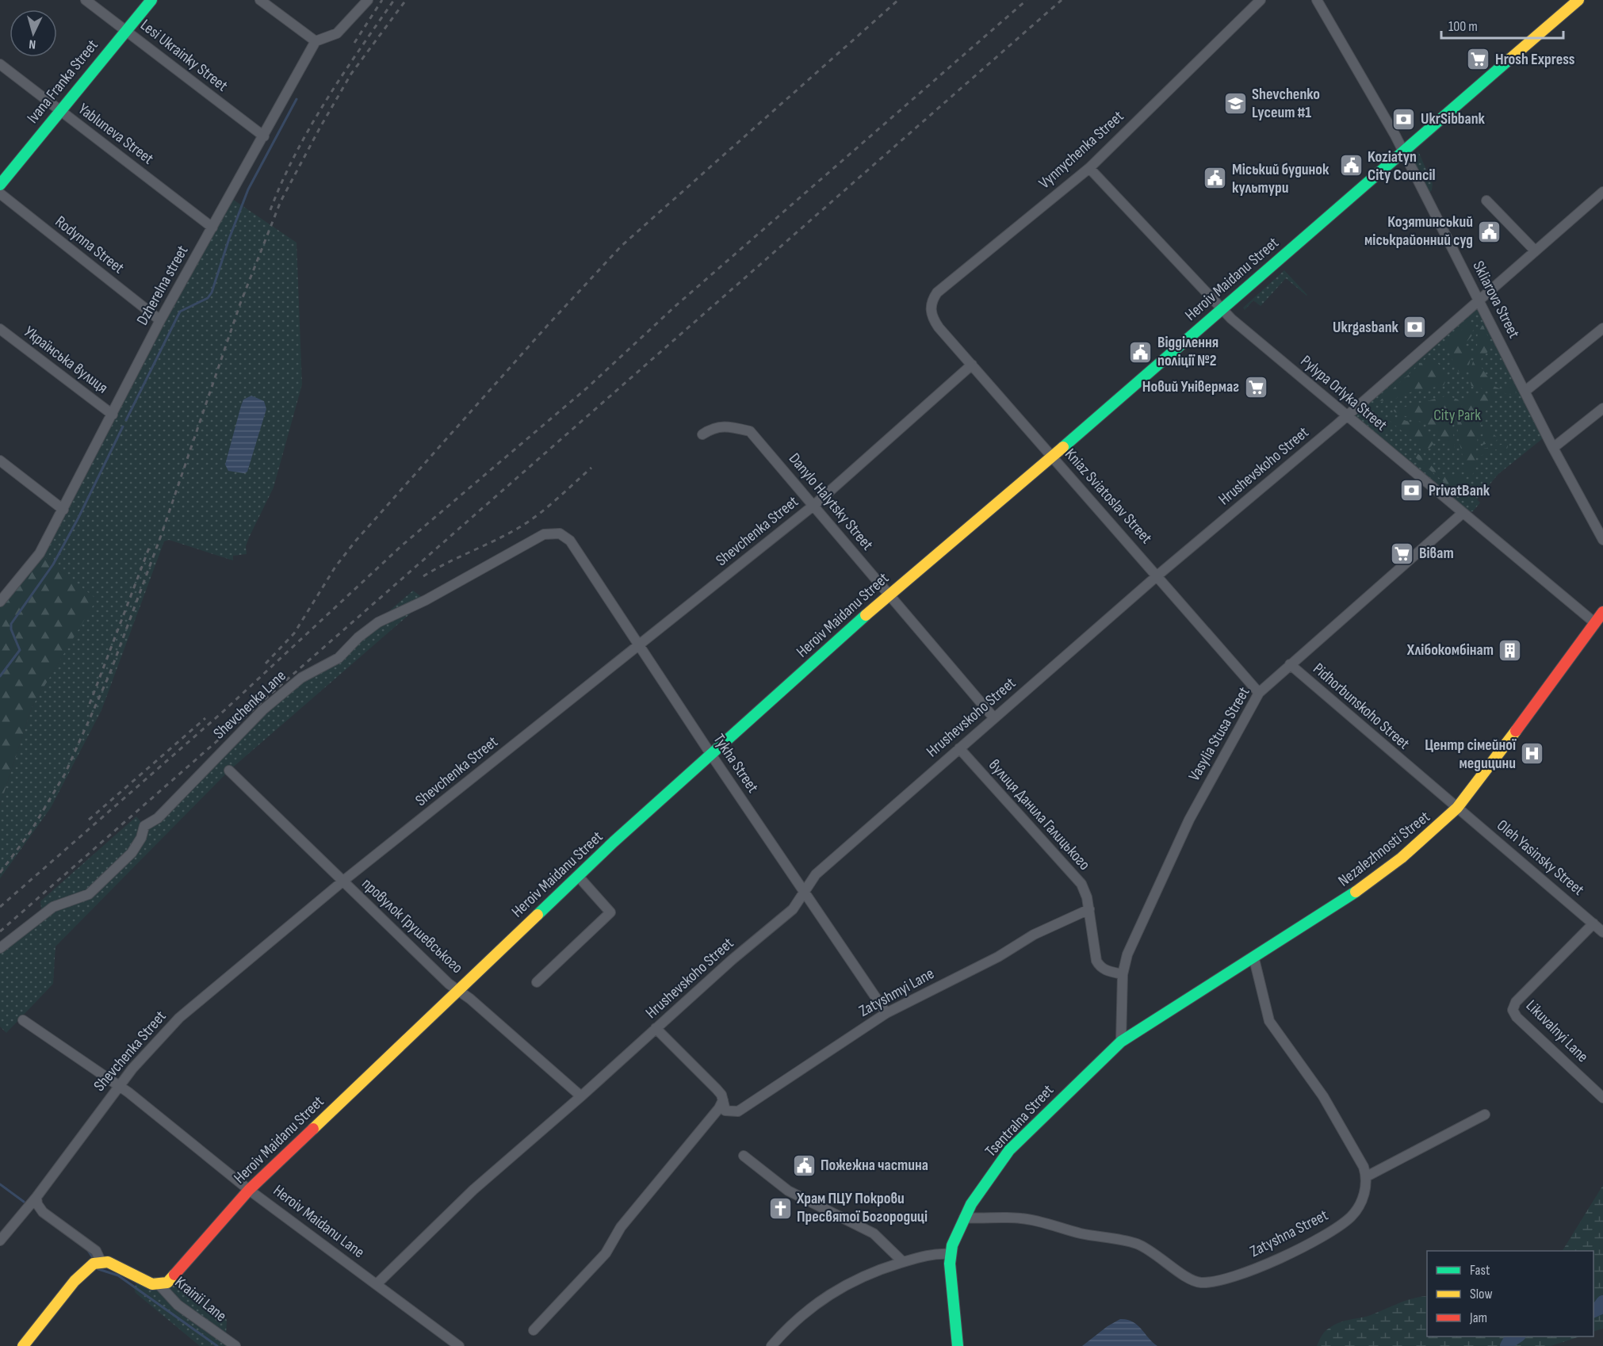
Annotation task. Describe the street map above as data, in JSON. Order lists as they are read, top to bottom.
{
  "streets": {
    "street": [
      "Lesi Ukrainky Street",
      "Ivana Franka Street",
      "Yabluneva Street",
      "Vynnychenka Street",
      "Rodynna Street",
      "Heroiv Maidanu Street",
      "Dzherelna street",
      "Skliarova Street",
      "Українська вулиця",
      "Pylypa Orlyka Street",
      "Hrushevskoho Street",
      "Kniaz Sviatoslav Street",
      "Danylo Halytsky Street",
      "Shevchenka Street",
      "Shevchenka Lane",
      "Pidhorbunskoho Street",
      "Vasylia Stusa Street",
      "Tykha Street",
      "вулиця Данила Галицького",
      "Nezalezhnosti Street",
      "Oleh Yasinsky Street",
      "провулок Грушевського",
      "Zatyshmyi Lane",
      "Likuvalnyi Lane",
      "Tsentralna Street",
      "Heroiv Maidanu Lane",
      "Zatyshna Street",
      "Krainii Lane"
    ]
  },
  "crossings": [
    ["Lesi Ukrainky Street", "Ivana Franka Street"],
    ["Lesi Ukrainky Street", "Dzherelna street"],
    ["Ivana Franka Street", "Yabluneva Street"],
    ["Yabluneva Street", "Dzherelna street"],
    ["Vynnychenka Street", "Pylypa Orlyka Street"],
    ["Vynnychenka Street", "Kniaz Sviatoslav Street"],
    ["Rodynna Street", "Dzherelna street"],
    ["Heroiv Maidanu Street", "Skliarova Street"],
    ["Heroiv Maidanu Street", "Pylypa Orlyka Street"],
    ["Heroiv Maidanu Street", "Kniaz Sviatoslav Street"],
    ["Heroiv Maidanu Street", "Danylo Halytsky Street"],
    ["Heroiv Maidanu Street", "Tykha Street"],
    ["Heroiv Maidanu Street", "провулок Грушевського"],
    ["Heroiv Maidanu Street", "Heroiv Maidanu Lane"],
    ["Heroiv Maidanu Street", "Krainii Lane"],
    ["Dzherelna street", "Українська вулиця"],
    ["Skliarova Street", "Hrushevskoho Street"],
    ["Pylypa Orlyka Street", "Hrushevskoho Street"],
    ["Pylypa Orlyka Street", "Vasylia Stusa Street"],
    ["Pylypa Orlyka Street", "Nezalezhnosti Street"],
    ["Hrushevskoho Street", "Kniaz Sviatoslav Street"],
    ["Hrushevskoho Street", "Danylo Halytsky Street"],
    ["Hrushevskoho Street", "Tykha Street"],
    ["Hrushevskoho Street", "вулиця Данила Галицького"],
    ["Hrushevskoho Street", "провулок Грушевського"],
    ["Hrushevskoho Street", "Heroiv Maidanu Lane"],
    ["Kniaz Sviatoslav Street", "Shevchenka Street"],
    ["Kniaz Sviatoslav Street", "Vasylia Stusa Street"],
    ["Danylo Halytsky Street", "Shevchenka Street"],
    ["Shevchenka Street", "Tykha Street"],
    ["Shevchenka Street", "провулок Грушевського"],
    ["Shevchenka Street", "Heroiv Maidanu Lane"],
    ["Shevchenka Lane", "Tykha Street"],
    ["Pidhorbunskoho Street", "Vasylia Stusa Street"],
    ["Pidhorbunskoho Street", "Nezalezhnosti Street"],
    ["Pidhorbunskoho Street", "Oleh Yasinsky Street"],
    ["Vasylia Stusa Street", "вулиця Данила Галицького"],
    ["Vasylia Stusa Street", "Nezalezhnosti Street"],
    ["Vasylia Stusa Street", "Tsentralna Street"],
    ["Tykha Street", "Zatyshmyi Lane"],
    ["вулиця Данила Галицького", "Zatyshmyi Lane"],
    ["Nezalezhnosti Street", "Oleh Yasinsky Street"],
    ["Nezalezhnosti Street", "Tsentralna Street"],
    ["Oleh Yasinsky Street", "Likuvalnyi Lane"],
    ["Tsentralna Street", "Zatyshna Street"]
  ],
  "parks": ["City Park"],
  "places": {
    "supermarket": ["Hrosh Express", "Новий Універмаг", "Віват"],
    "school or university": ["Shevchenko Lyceum #1"],
    "bank": ["UkrSibbank", "Ukrgasbank", "PrivatBank"],
    "public building": [
      "Koziatyn City Council",
      "Міський будинок культури",
      "Козятинський міськрайонний суд",
      "Відділення поліції №2",
      "Пожежна частина"
    ],
    "building": ["Хлібокомбінат"],
    "hospital": ["Центр сімейної медицини"],
    "church": ["Храм ПЦУ Покрови Пресвятої Богородиці"]
  },
  "legend": ["Fast", "Slow", "Jam"],
  "scale_bar": "100 m",
  "north": "bottom"
}
